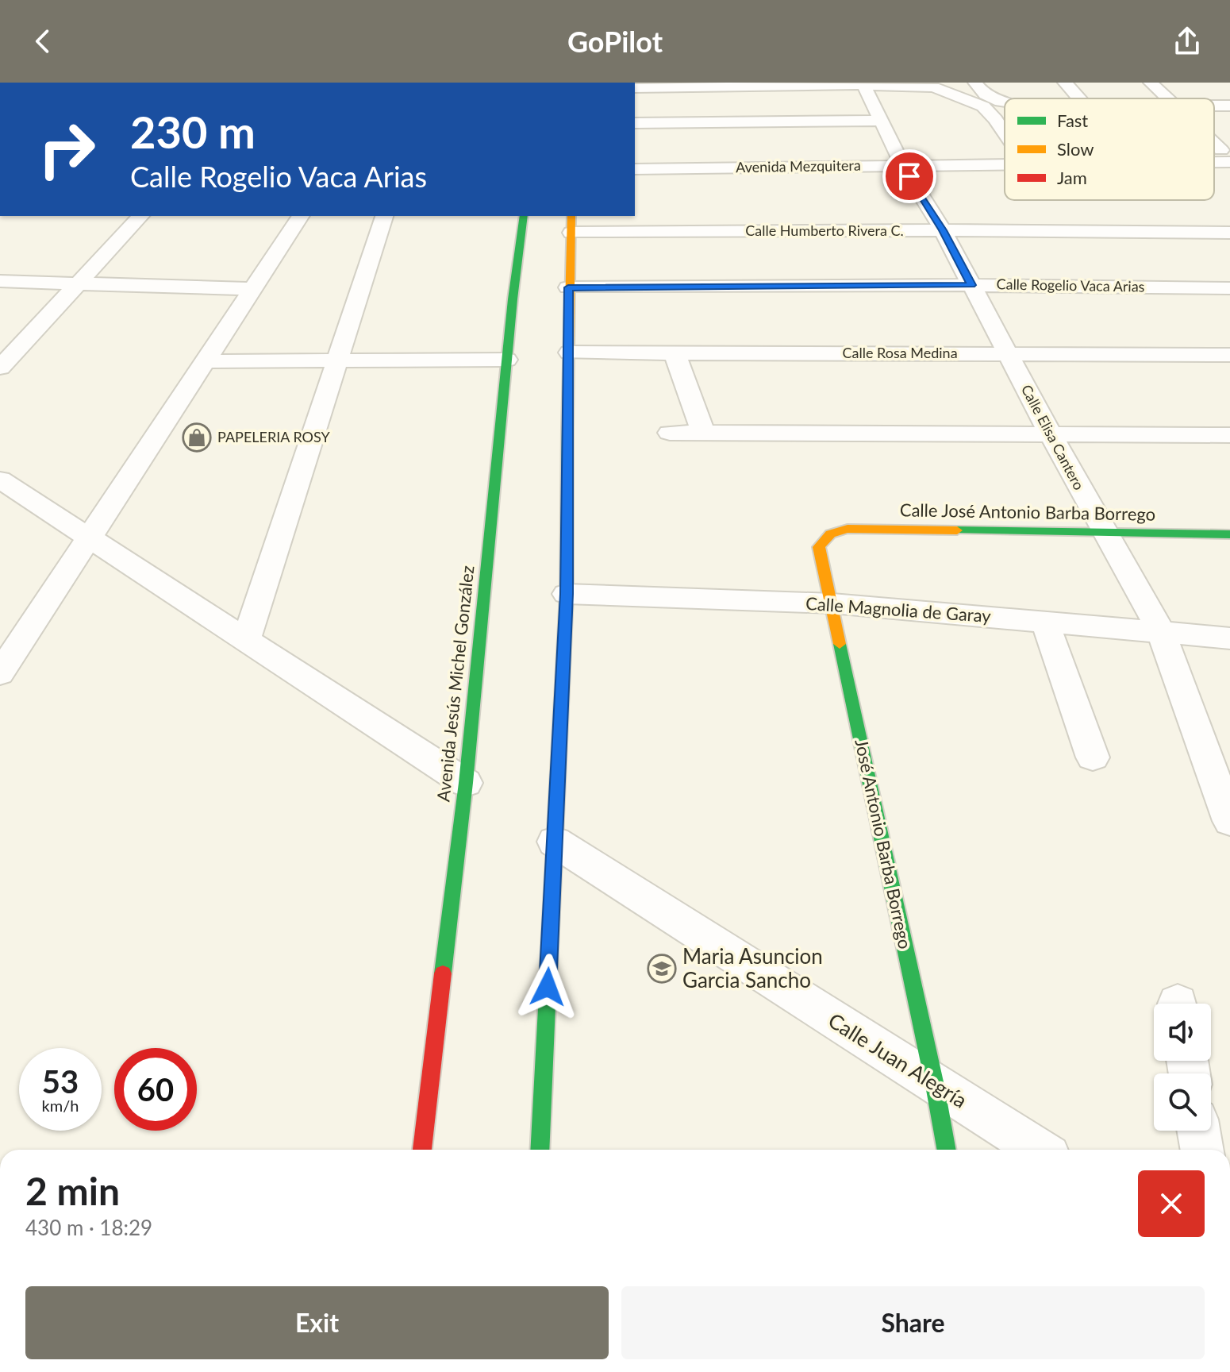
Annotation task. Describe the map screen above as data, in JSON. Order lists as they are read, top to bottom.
{
  "streets": {
    "main road": ["Calle José Antonio Barba Borrego", "Avenida Jesús Michel González", "José Antonio Barba Borrego"],
    "street": [
      "Avenida Mezquitera",
      "Calle Humberto Rivera C.",
      "Calle Rogelio Vaca Arias",
      "Calle Rosa Medina",
      "Calle Elisa Cantero",
      "Calle Magnolia de Garay",
      "Calle Juan Alegría"
    ]
  },
  "crossings": [
    ["Avenida Mezquitera", "Calle Elisa Cantero"],
    ["Calle Humberto Rivera C.", "Calle Elisa Cantero"],
    ["Calle Rogelio Vaca Arias", "Calle Elisa Cantero"],
    ["Calle Rosa Medina", "Calle Elisa Cantero"],
    ["Calle Elisa Cantero", "Calle José Antonio Barba Borrego"],
    ["Calle Elisa Cantero", "Calle Magnolia de Garay"],
    ["Calle José Antonio Barba Borrego", "José Antonio Barba Borrego"],
    ["Calle Magnolia de Garay", "José Antonio Barba Borrego"],
    ["José Antonio Barba Borrego", "Calle Juan Alegría"]
  ],
  "places": {
    "shop": ["PAPELERIA ROSY"],
    "school or university": ["Maria Asuncion Garcia Sancho"]
  },
  "legend": ["Fast", "Slow", "Jam"],
  "page": {
    "header": "GoPilot",
    "turn": ["230 m", "Calle Rogelio Vaca Arias"],
    "speed": "53 km/h",
    "limit": "60",
    "heading": ["2 min", "430 m · 18:29"],
    "buttons": ["Exit", "Share"]
  }
}
